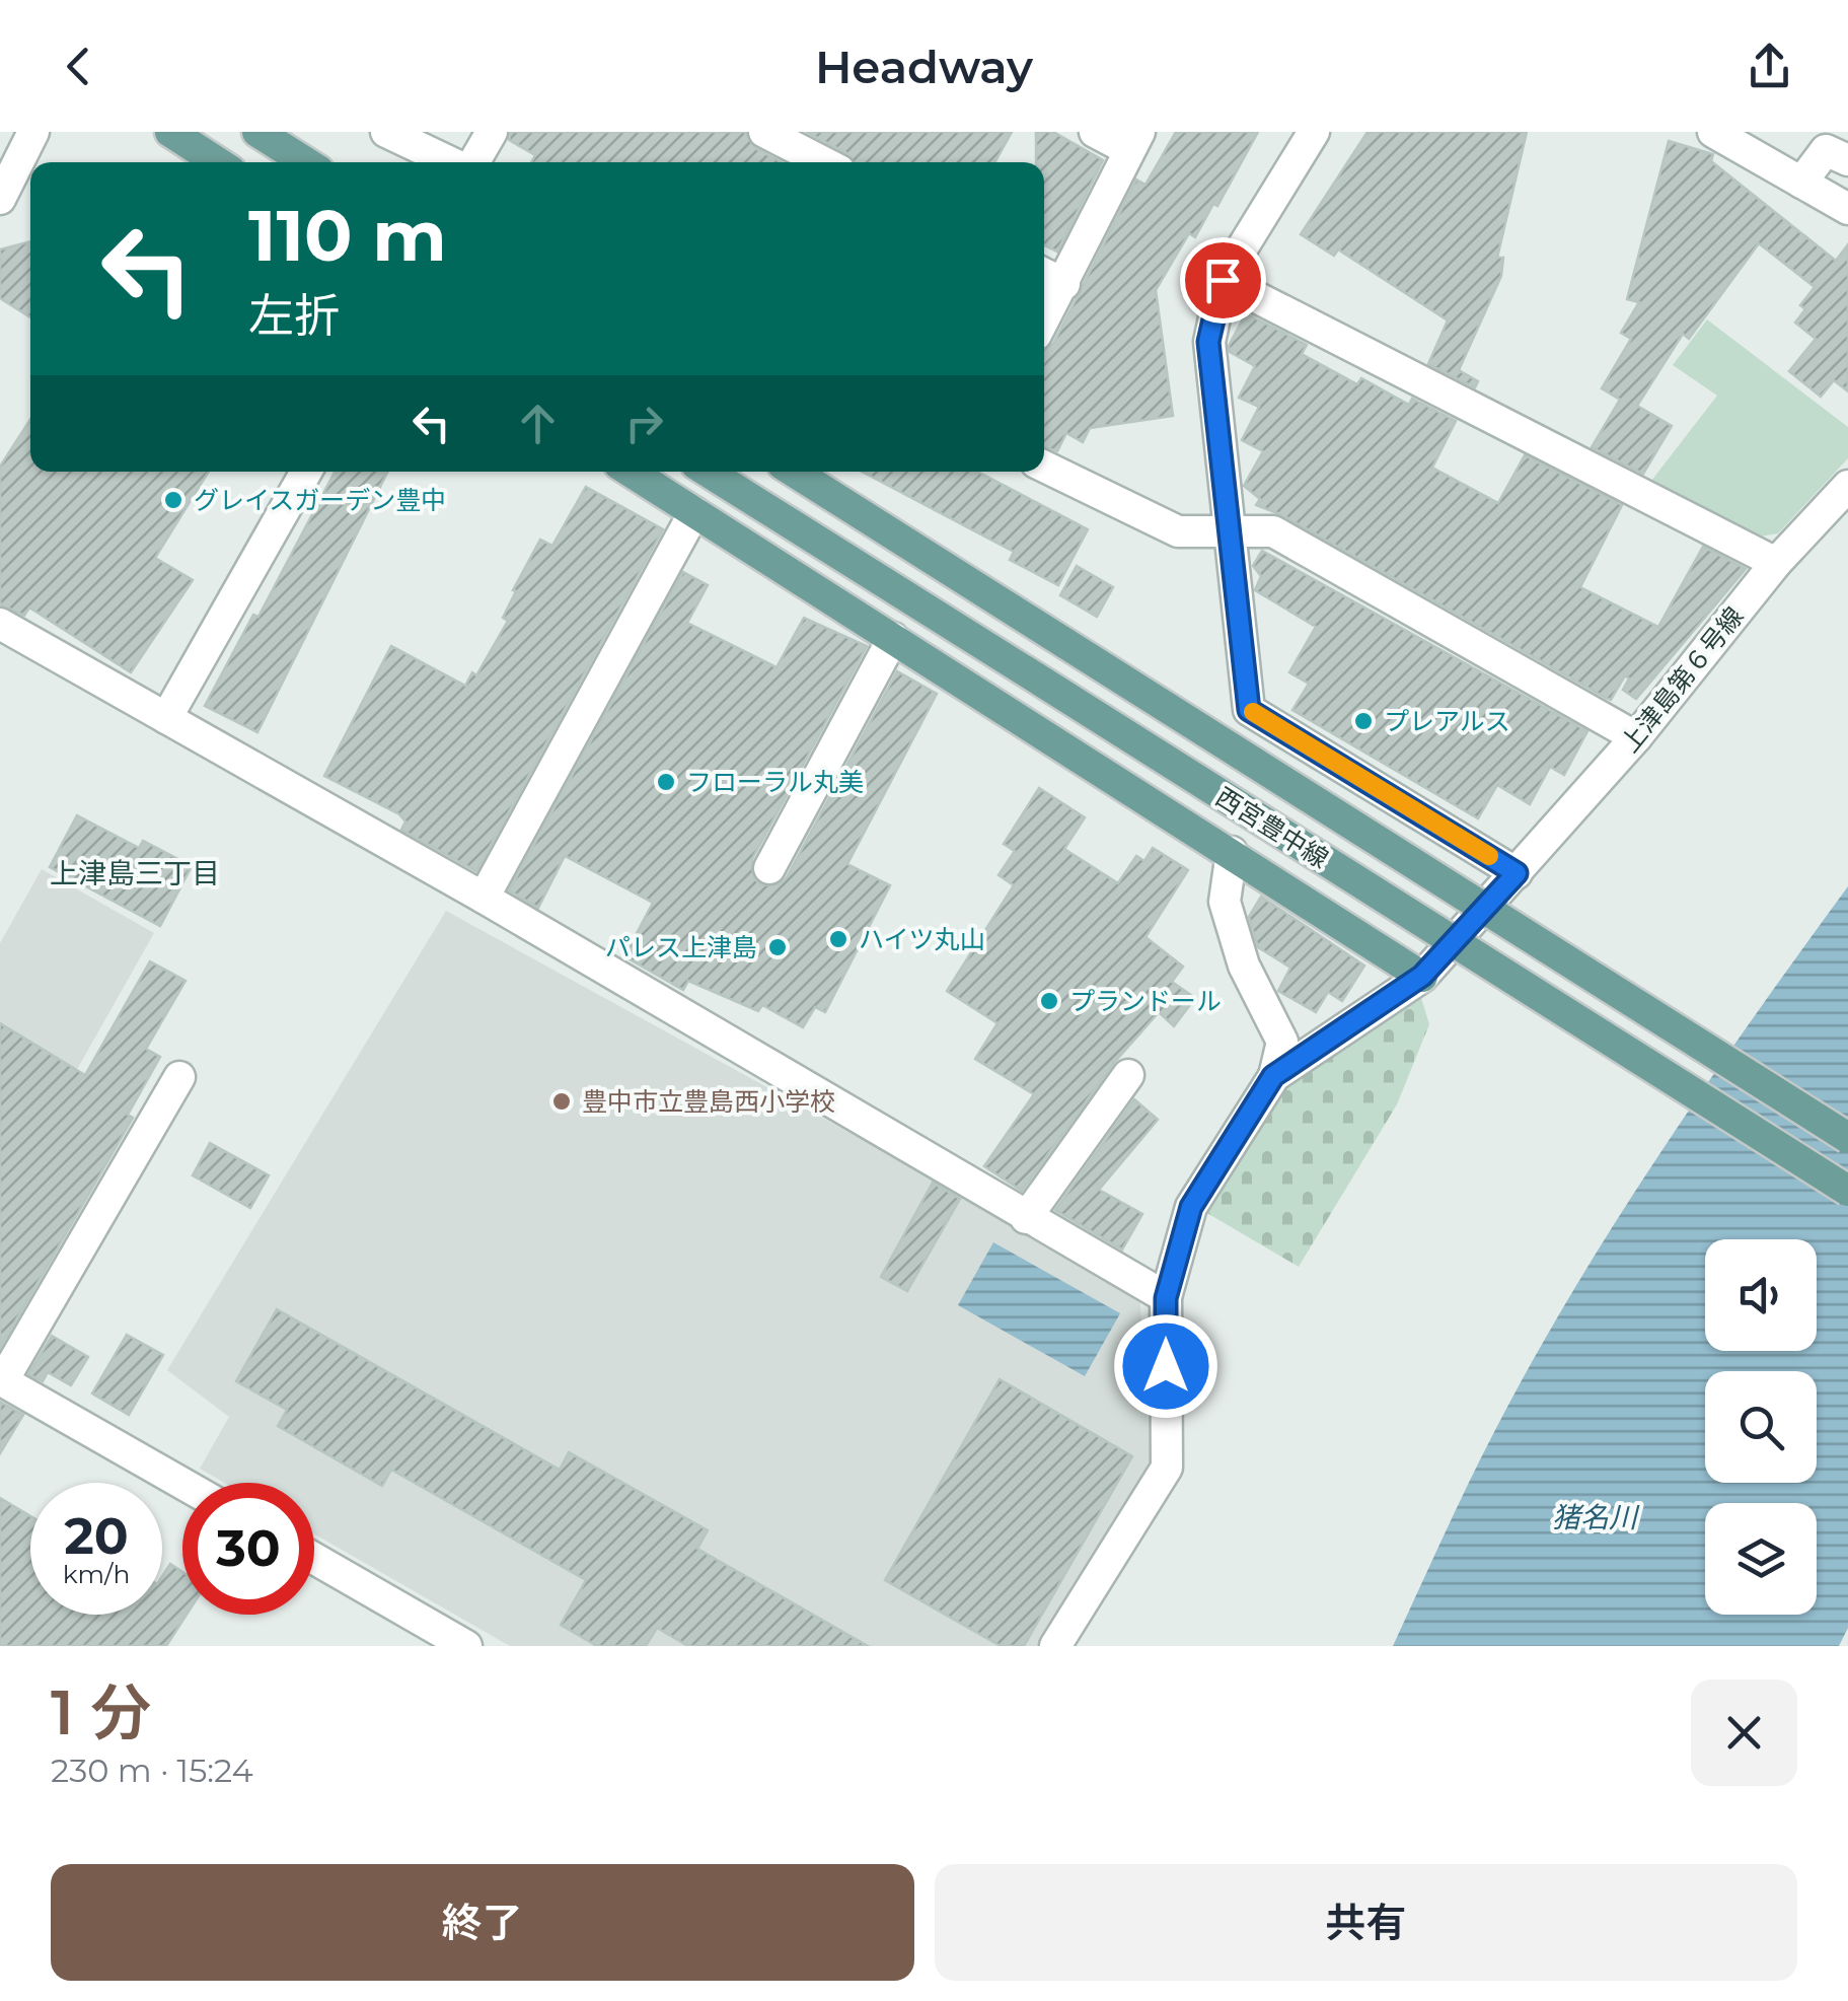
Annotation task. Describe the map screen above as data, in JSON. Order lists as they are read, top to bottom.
{
  "streets": {
    "main road": ["西宮豊中線"],
    "street": ["上津島第６号線"]
  },
  "districts": ["上津島三丁目"],
  "water": ["猪名川"],
  "places": [
    "グレイスガーデン豊中",
    "プレアルス",
    "フローラル丸美",
    "ハイツ丸山",
    "パレス上津島",
    "プランドール",
    "豊中市立豊島西小学校"
  ],
  "page": {
    "header": "Headway",
    "turn": ["110 m", "左折"],
    "speed": "20 km/h",
    "limit": "30",
    "heading": ["1 分", "230 m · 15:24"],
    "buttons": ["終了", "共有"]
  }
}
